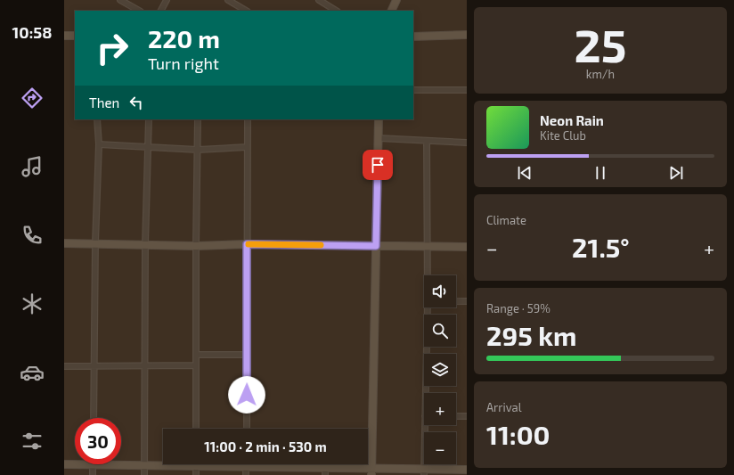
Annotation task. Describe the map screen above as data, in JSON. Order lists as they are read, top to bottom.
{
  "page": {
    "tabs": "10:58",
    "tile": [
      ["25", "km/h"],
      "Climate",
      ["Range · 59%", "295 km"],
      ["Arrival", "11:00"]
    ],
    "turn": ["220 m", "Turn right"],
    "then": "Then",
    "song": ["Neon Rain", "Kite Club"],
    "heat": ["−", "21.5°", "+"],
    "map_buttons": ["+", "−"],
    "limit": "30",
    "trip": "11:00 · 2 min · 530 m"
  }
}
